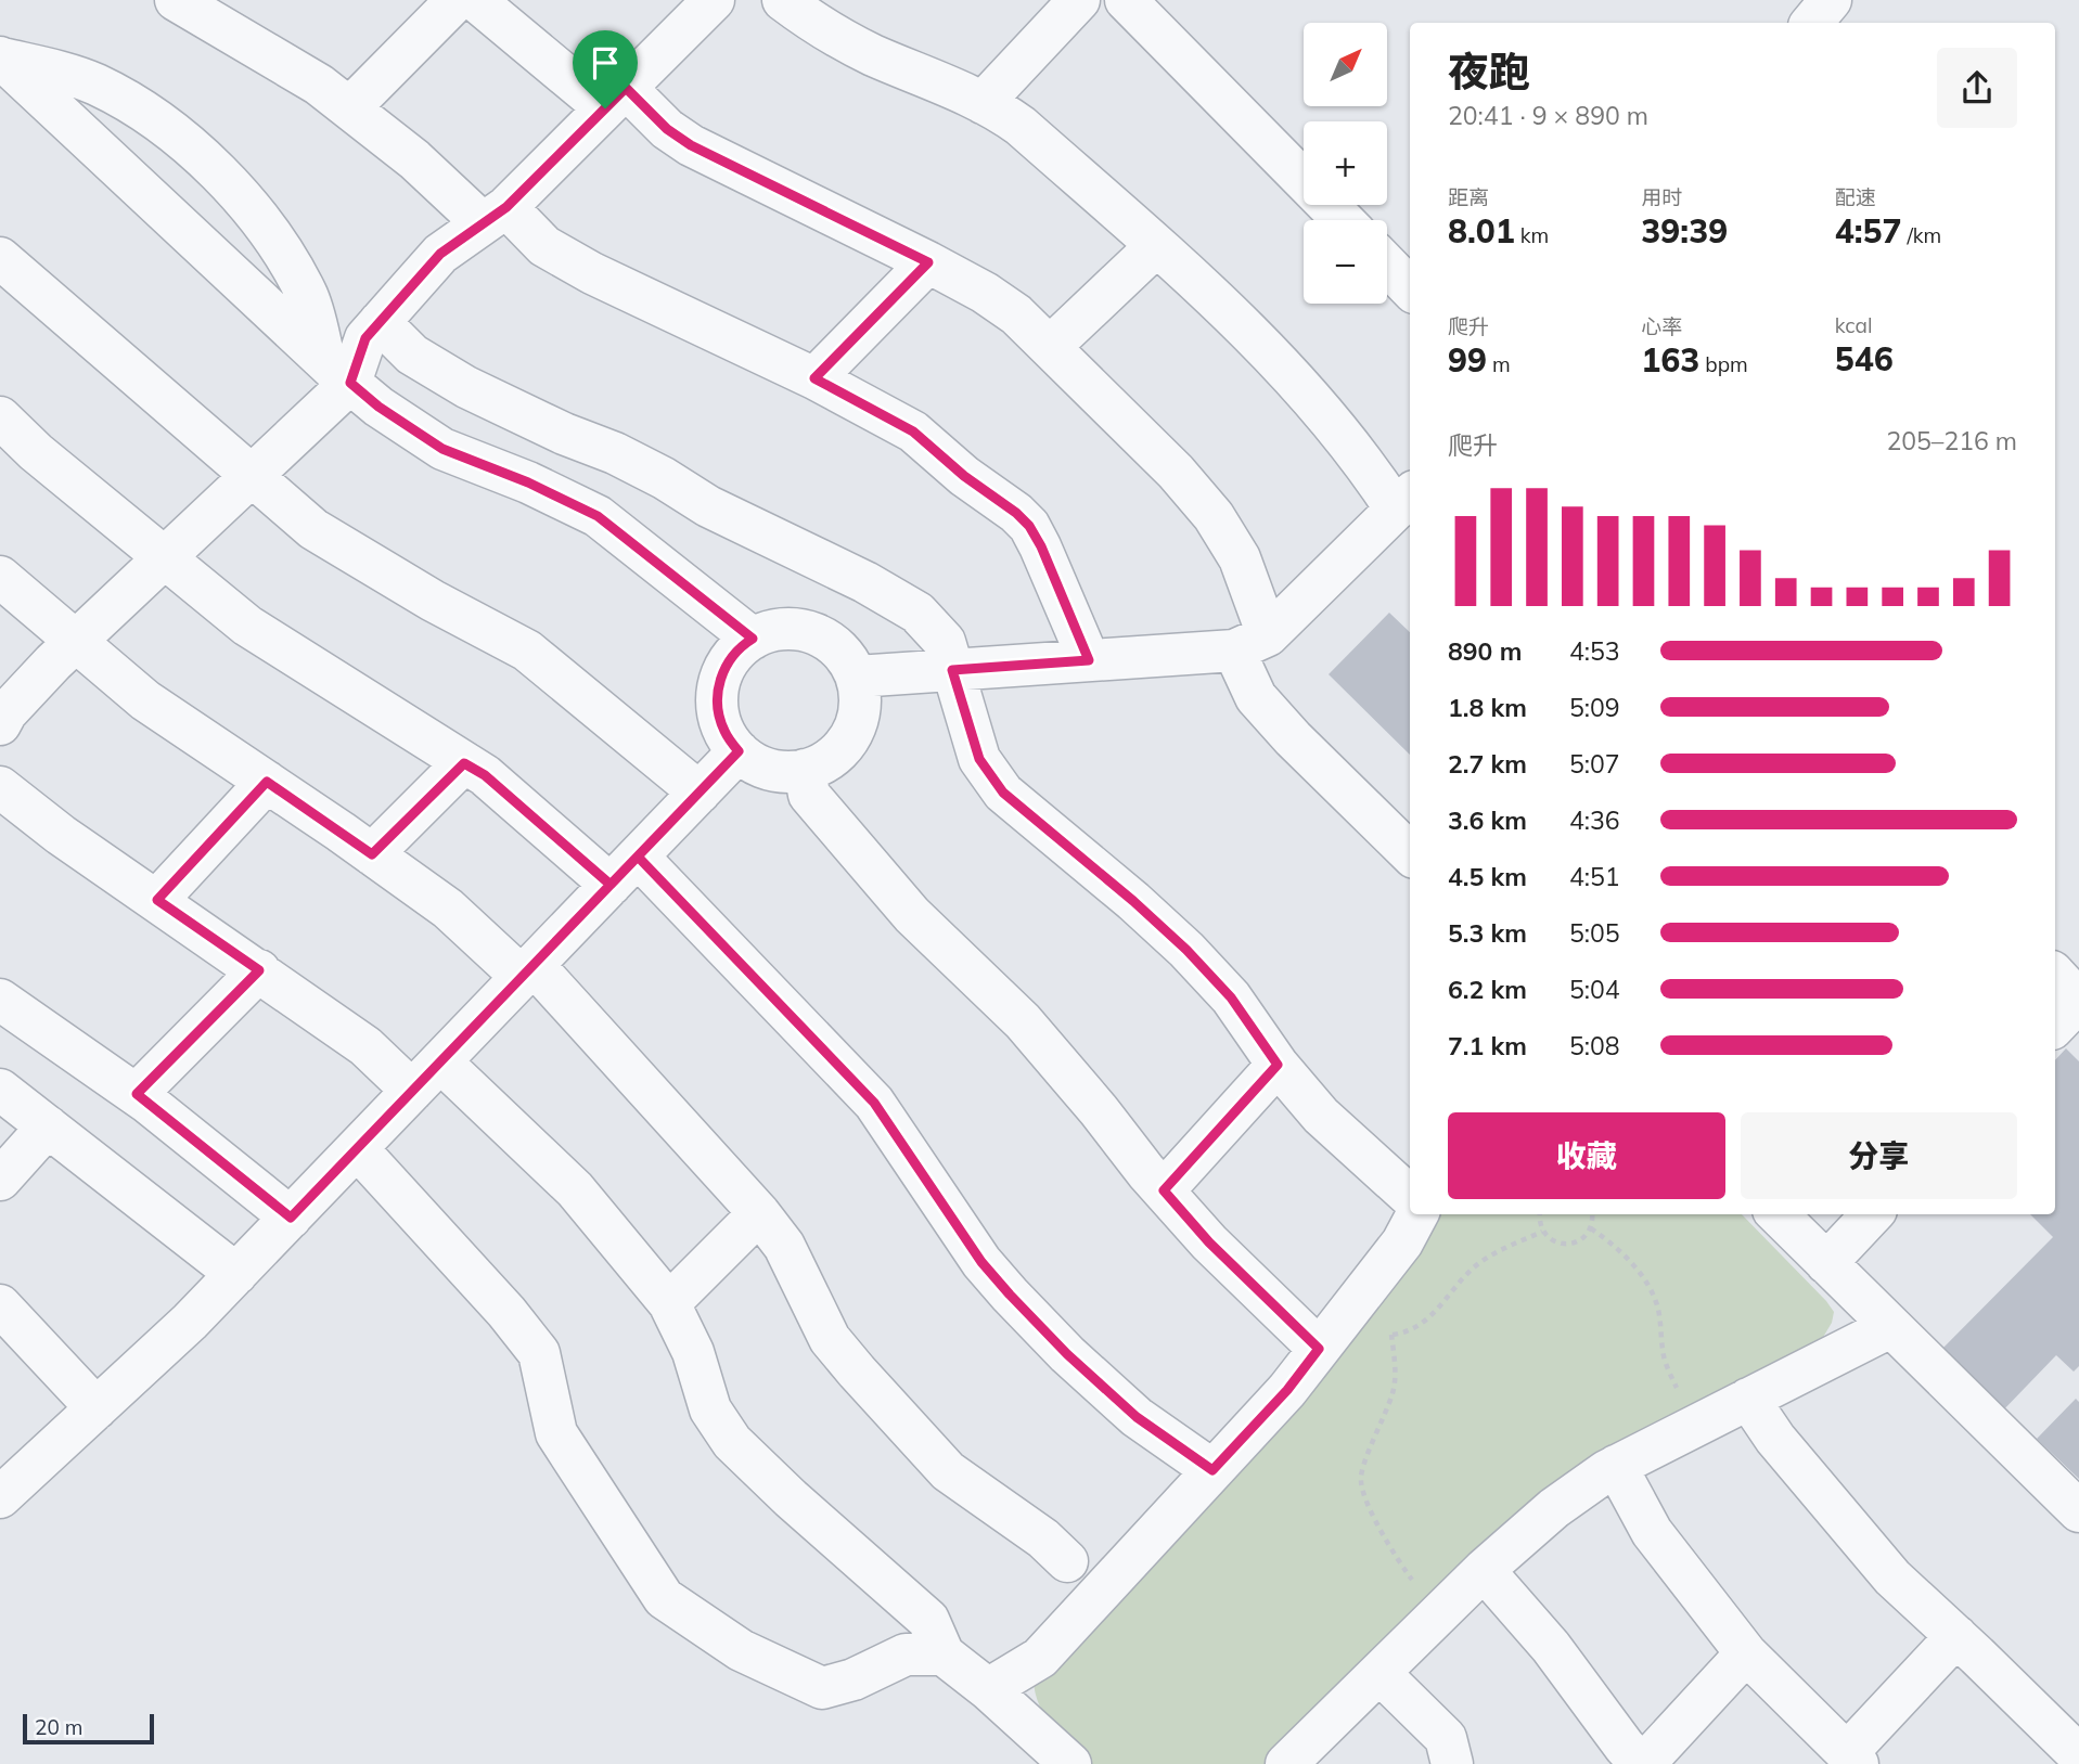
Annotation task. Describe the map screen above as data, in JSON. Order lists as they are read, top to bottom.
{
  "scale_bar": "20 m",
  "north": "top right",
  "page": {
    "map_buttons": ["+", "−"],
    "heading": ["夜跑", "20:41 · 9 × 890 m"],
    "stats": [
      ["距离", "8.01 km"],
      ["用时", "39:39"],
      ["配速", "4:57 /km"],
      ["爬升", "99 m"],
      ["心率", "163 bpm"],
      ["kcal", "546"]
    ],
    "chart": ["爬升", "205–216 m"],
    "list": [
      {
        "name": "890 m",
        "note": "4:53"
      },
      {
        "name": "1.8 km",
        "note": "5:09"
      },
      {
        "name": "2.7 km",
        "note": "5:07"
      },
      {
        "name": "3.6 km",
        "note": "4:36"
      },
      {
        "name": "4.5 km",
        "note": "4:51"
      },
      {
        "name": "5.3 km",
        "note": "5:05"
      },
      {
        "name": "6.2 km",
        "note": "5:04"
      },
      {
        "name": "7.1 km",
        "note": "5:08"
      }
    ],
    "buttons": ["收藏", "分享"],
    "scale": "20 m"
  }
}
